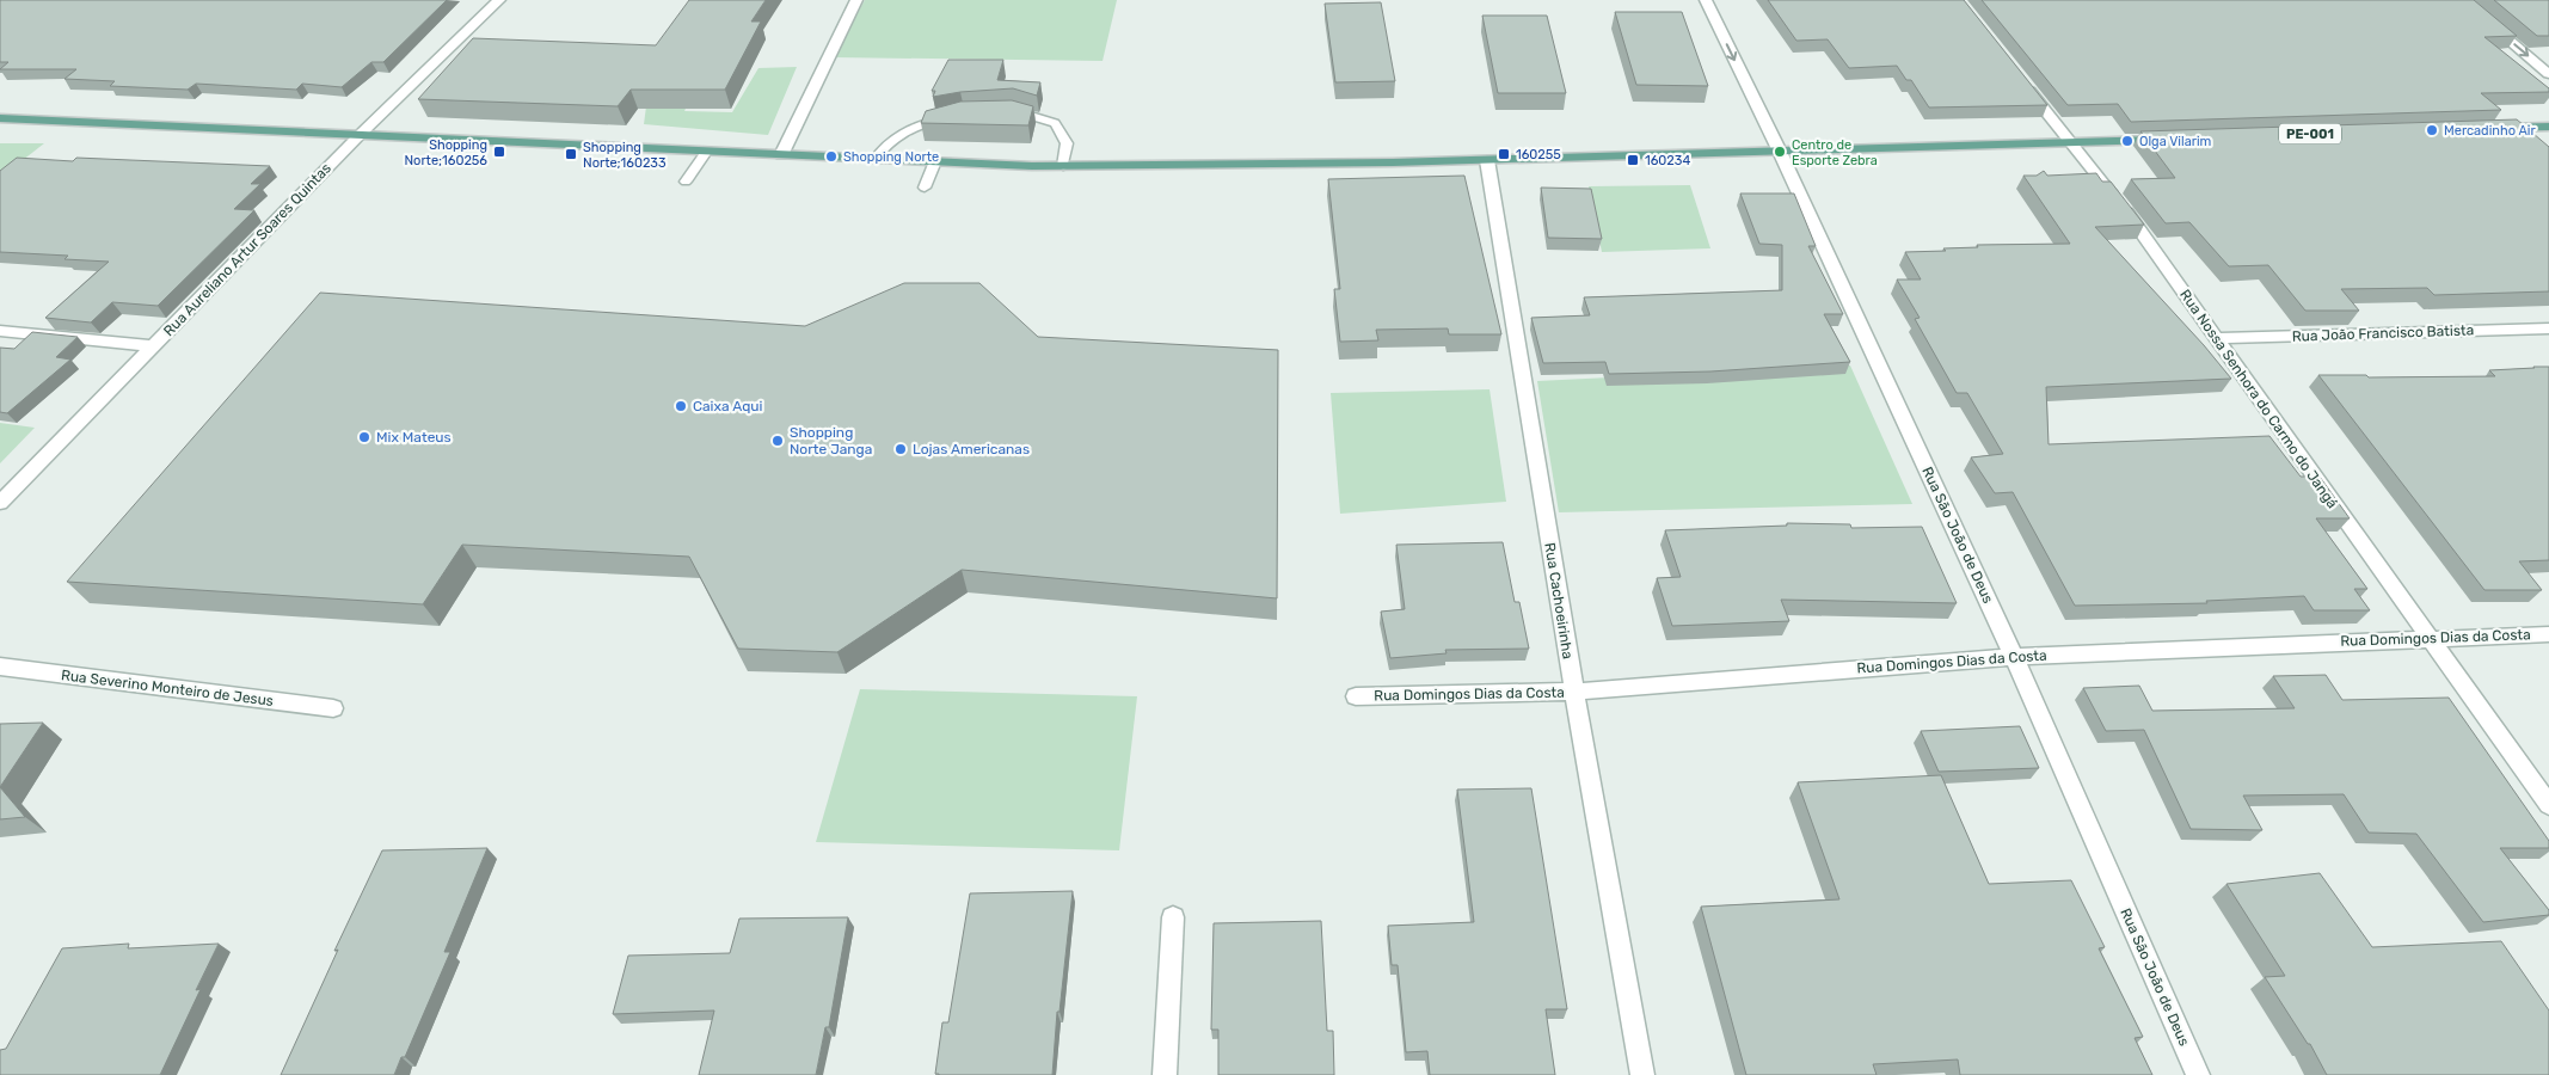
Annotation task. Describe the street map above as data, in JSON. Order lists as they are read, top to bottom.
{
  "streets": {
    "street": [
      "Rua Aureliano Artur Soares Quintas",
      "Rua João Francisco Batista",
      "Rua Nossa Senhora do Carmo do Jangá",
      "Rua São João de Deus",
      "Rua Cachoeirinha",
      "Rua Domingos Dias da Costa",
      "Rua Severino Monteiro de Jesus"
    ]
  },
  "crossings": [
    ["Rua João Francisco Batista", "Rua Nossa Senhora do Carmo do Jangá"],
    ["Rua Nossa Senhora do Carmo do Jangá", "Rua Domingos Dias da Costa"],
    ["Rua São João de Deus", "Rua Domingos Dias da Costa"],
    ["Rua Cachoeirinha", "Rua Domingos Dias da Costa"]
  ],
  "places": {
    "other": [
      "Mercadinho Air",
      "Olga Vilarim",
      "Centro de Esporte Zebra",
      "Shopping Norte",
      "Caixa Aqui",
      "Mix Mateus",
      "Shopping Norte Janga",
      "Lojas Americanas"
    ],
    "transit": [
      "Shopping Norte;160256",
      "Shopping Norte;160233",
      "160255",
      "160234"
    ]
  }
}
